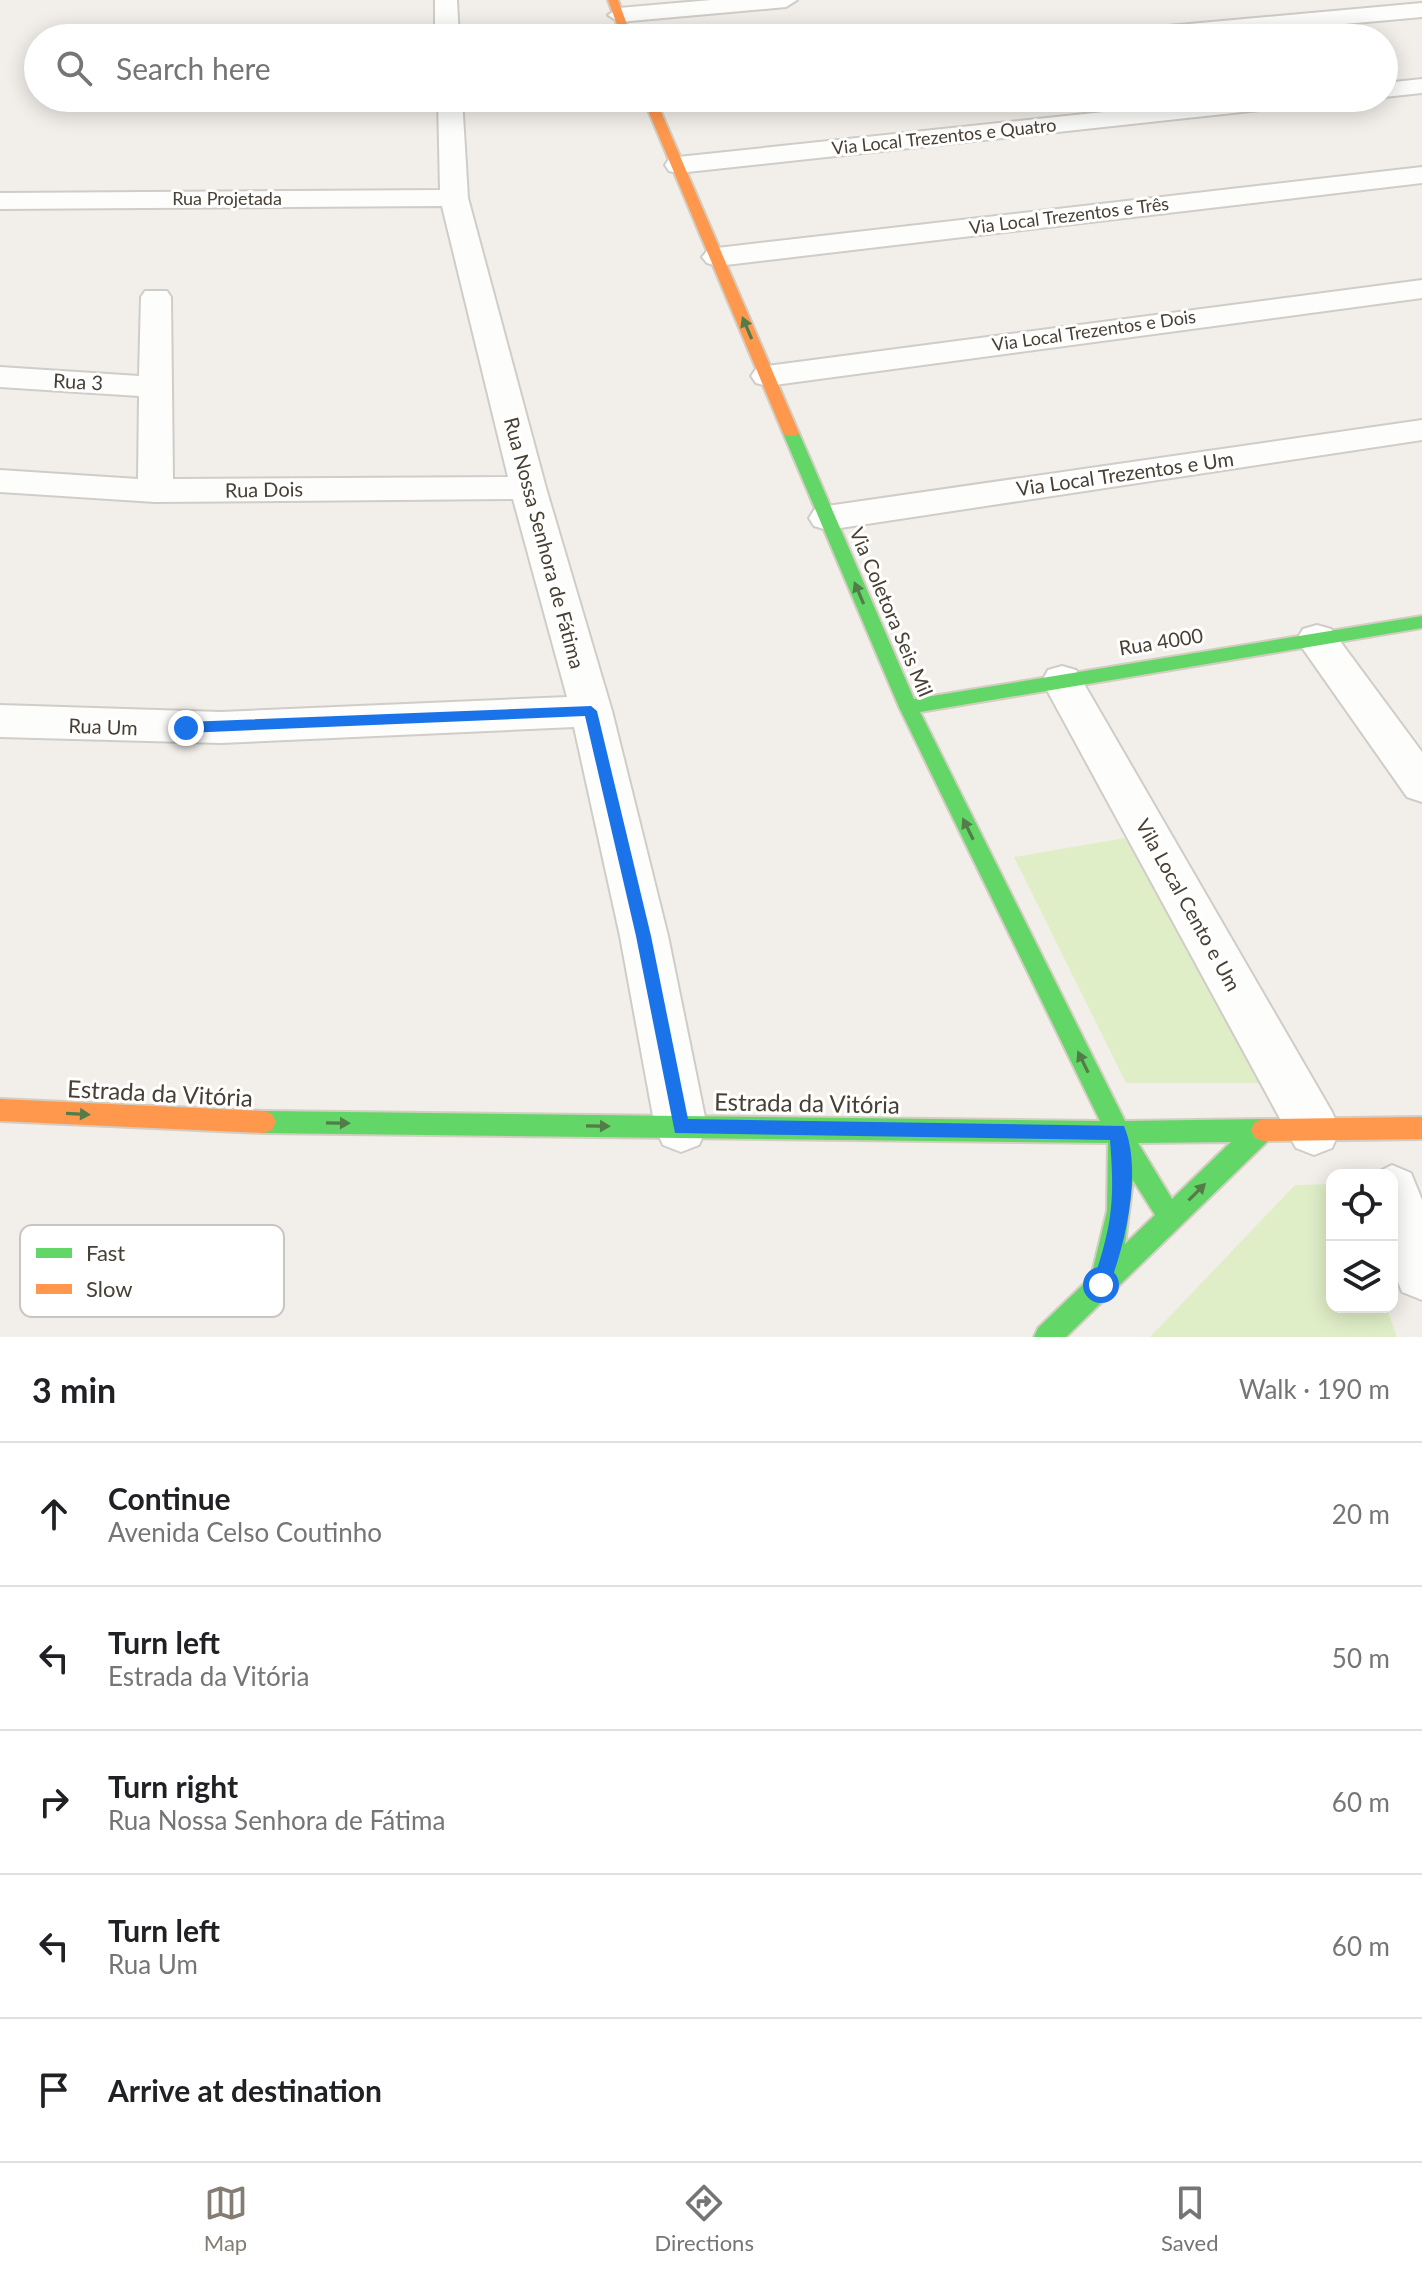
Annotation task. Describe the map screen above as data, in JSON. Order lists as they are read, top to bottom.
{
  "streets": {
    "main road": ["Via Coletora Seis Mil", "Rua 4000", "Estrada da Vitória"],
    "street": [
      "Via Local Trezentos e Quatro",
      "Rua Projetada",
      "Via Local Trezentos e Três",
      "Via Local Trezentos e Dois",
      "Rua 3",
      "Via Local Trezentos e Um",
      "Rua Dois",
      "Rua Nossa Senhora de Fátima",
      "Rua Um",
      "Vila Local Cento e Um"
    ]
  },
  "crossings": [
    ["Via Local Trezentos e Quatro", "Via Coletora Seis Mil"],
    ["Rua Projetada", "Rua Nossa Senhora de Fátima"],
    ["Via Local Trezentos e Três", "Via Coletora Seis Mil"],
    ["Via Local Trezentos e Dois", "Via Coletora Seis Mil"],
    ["Via Local Trezentos e Um", "Via Coletora Seis Mil"],
    ["Rua Dois", "Rua Nossa Senhora de Fátima"],
    ["Rua Nossa Senhora de Fátima", "Rua Um"],
    ["Rua Nossa Senhora de Fátima", "Estrada da Vitória"],
    ["Via Coletora Seis Mil", "Rua 4000"],
    ["Via Coletora Seis Mil", "Estrada da Vitória"],
    ["Rua 4000", "Vila Local Cento e Um"],
    ["Vila Local Cento e Um", "Estrada da Vitória"]
  ],
  "one_way": ["Via Coletora Seis Mil", "Estrada da Vitória"],
  "legend": ["Fast", "Slow"],
  "page": {
    "search": "Search here",
    "heading": ["3 min", "Walk · 190 m"],
    "list": [
      ["Continue", "Avenida Celso Coutinho", "20 m"],
      ["Turn left", "Estrada da Vitória", "50 m"],
      ["Turn right", "Rua Nossa Senhora de Fátima", "60 m"],
      ["Turn left", "Rua Um", "60 m"],
      "Arrive at destination"
    ],
    "nav": ["Map", "Directions", "Saved"]
  }
}
